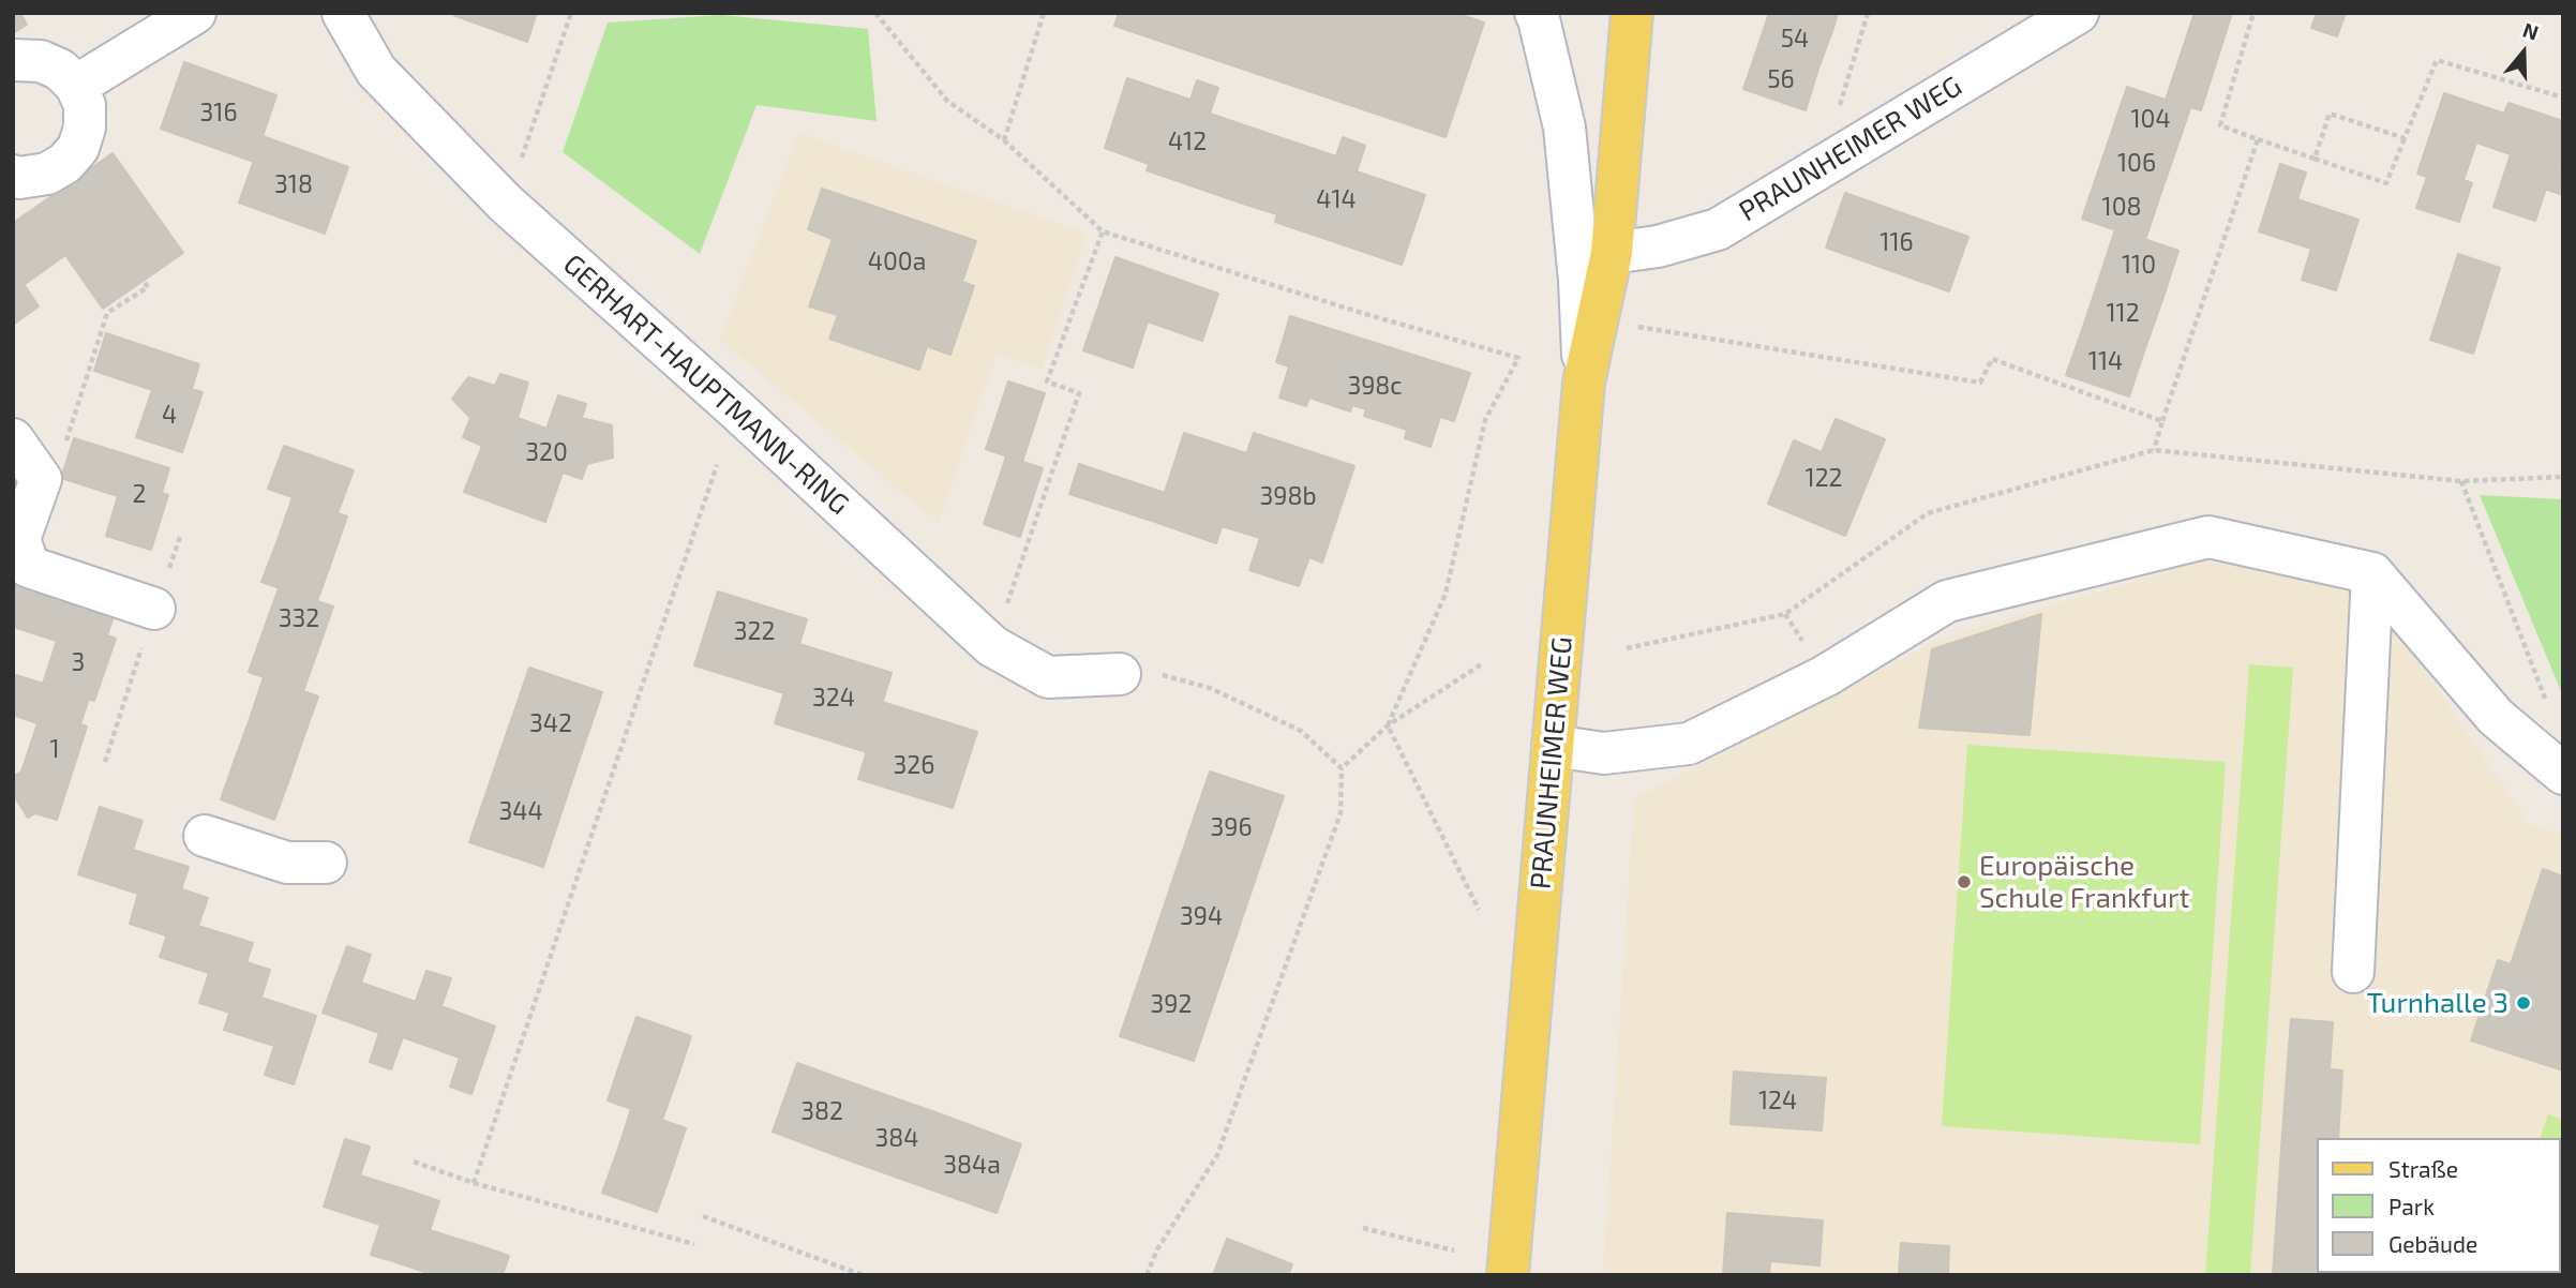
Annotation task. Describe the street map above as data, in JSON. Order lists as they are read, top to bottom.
{
  "streets": {
    "main road": ["PRAUNHEIMER WEG"],
    "street": ["GERHART-HAUPTMANN-RING"]
  },
  "places": ["Europäische Schule Frankfurt", "Turnhalle 3"],
  "house_numbers": [
    "54",
    "56",
    "316",
    "104",
    "412",
    "106",
    "318",
    "414",
    "108",
    "116",
    "400a",
    "110",
    "112",
    "114",
    "398c",
    "4",
    "320",
    "122",
    "2",
    "398b",
    "332",
    "322",
    "3",
    "324",
    "342",
    "1",
    "326",
    "344",
    "396",
    "394",
    "392",
    "124",
    "382",
    "384",
    "384a"
  ],
  "legend": ["Straße", "Park", "Gebäude"],
  "north": "top"
}
